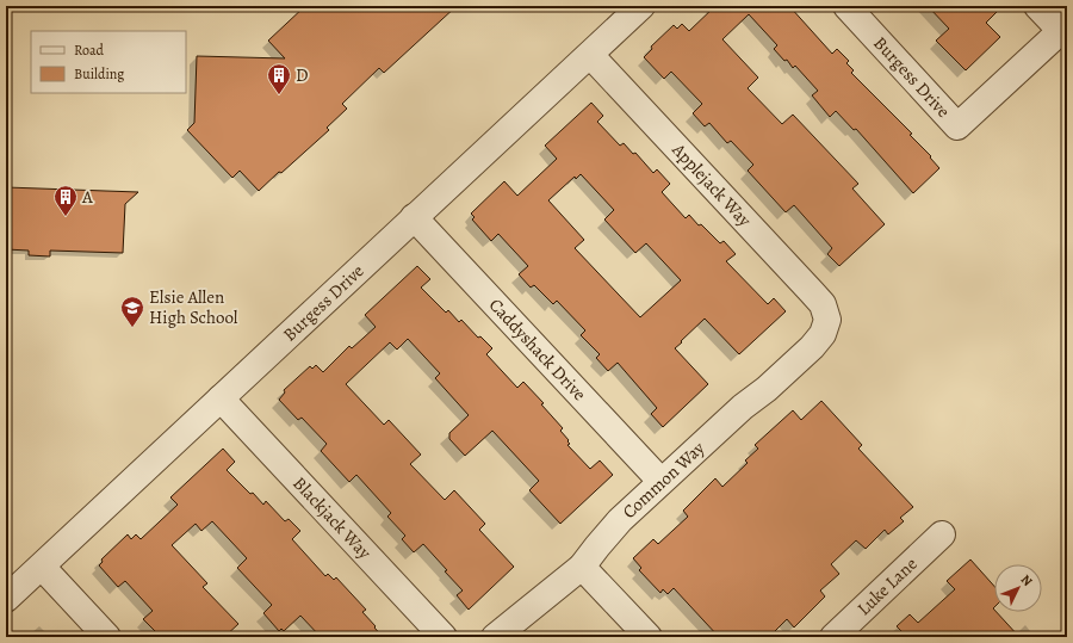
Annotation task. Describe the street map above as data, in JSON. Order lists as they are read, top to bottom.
{
  "streets": {
    "street": [
      "Burgess Drive",
      "Applejack Way",
      "Caddyshack Drive",
      "Common Way",
      "Blackjack Way",
      "Luke Lane"
    ]
  },
  "crossings": [
    ["Burgess Drive", "Applejack Way"],
    ["Burgess Drive", "Caddyshack Drive"],
    ["Burgess Drive", "Blackjack Way"],
    ["Applejack Way", "Common Way"],
    ["Caddyshack Drive", "Common Way"]
  ],
  "places": {
    "building": ["D", "A"],
    "school or university": ["Elsie Allen High School"]
  },
  "legend": ["Road", "Building"],
  "north": "top right"
}
